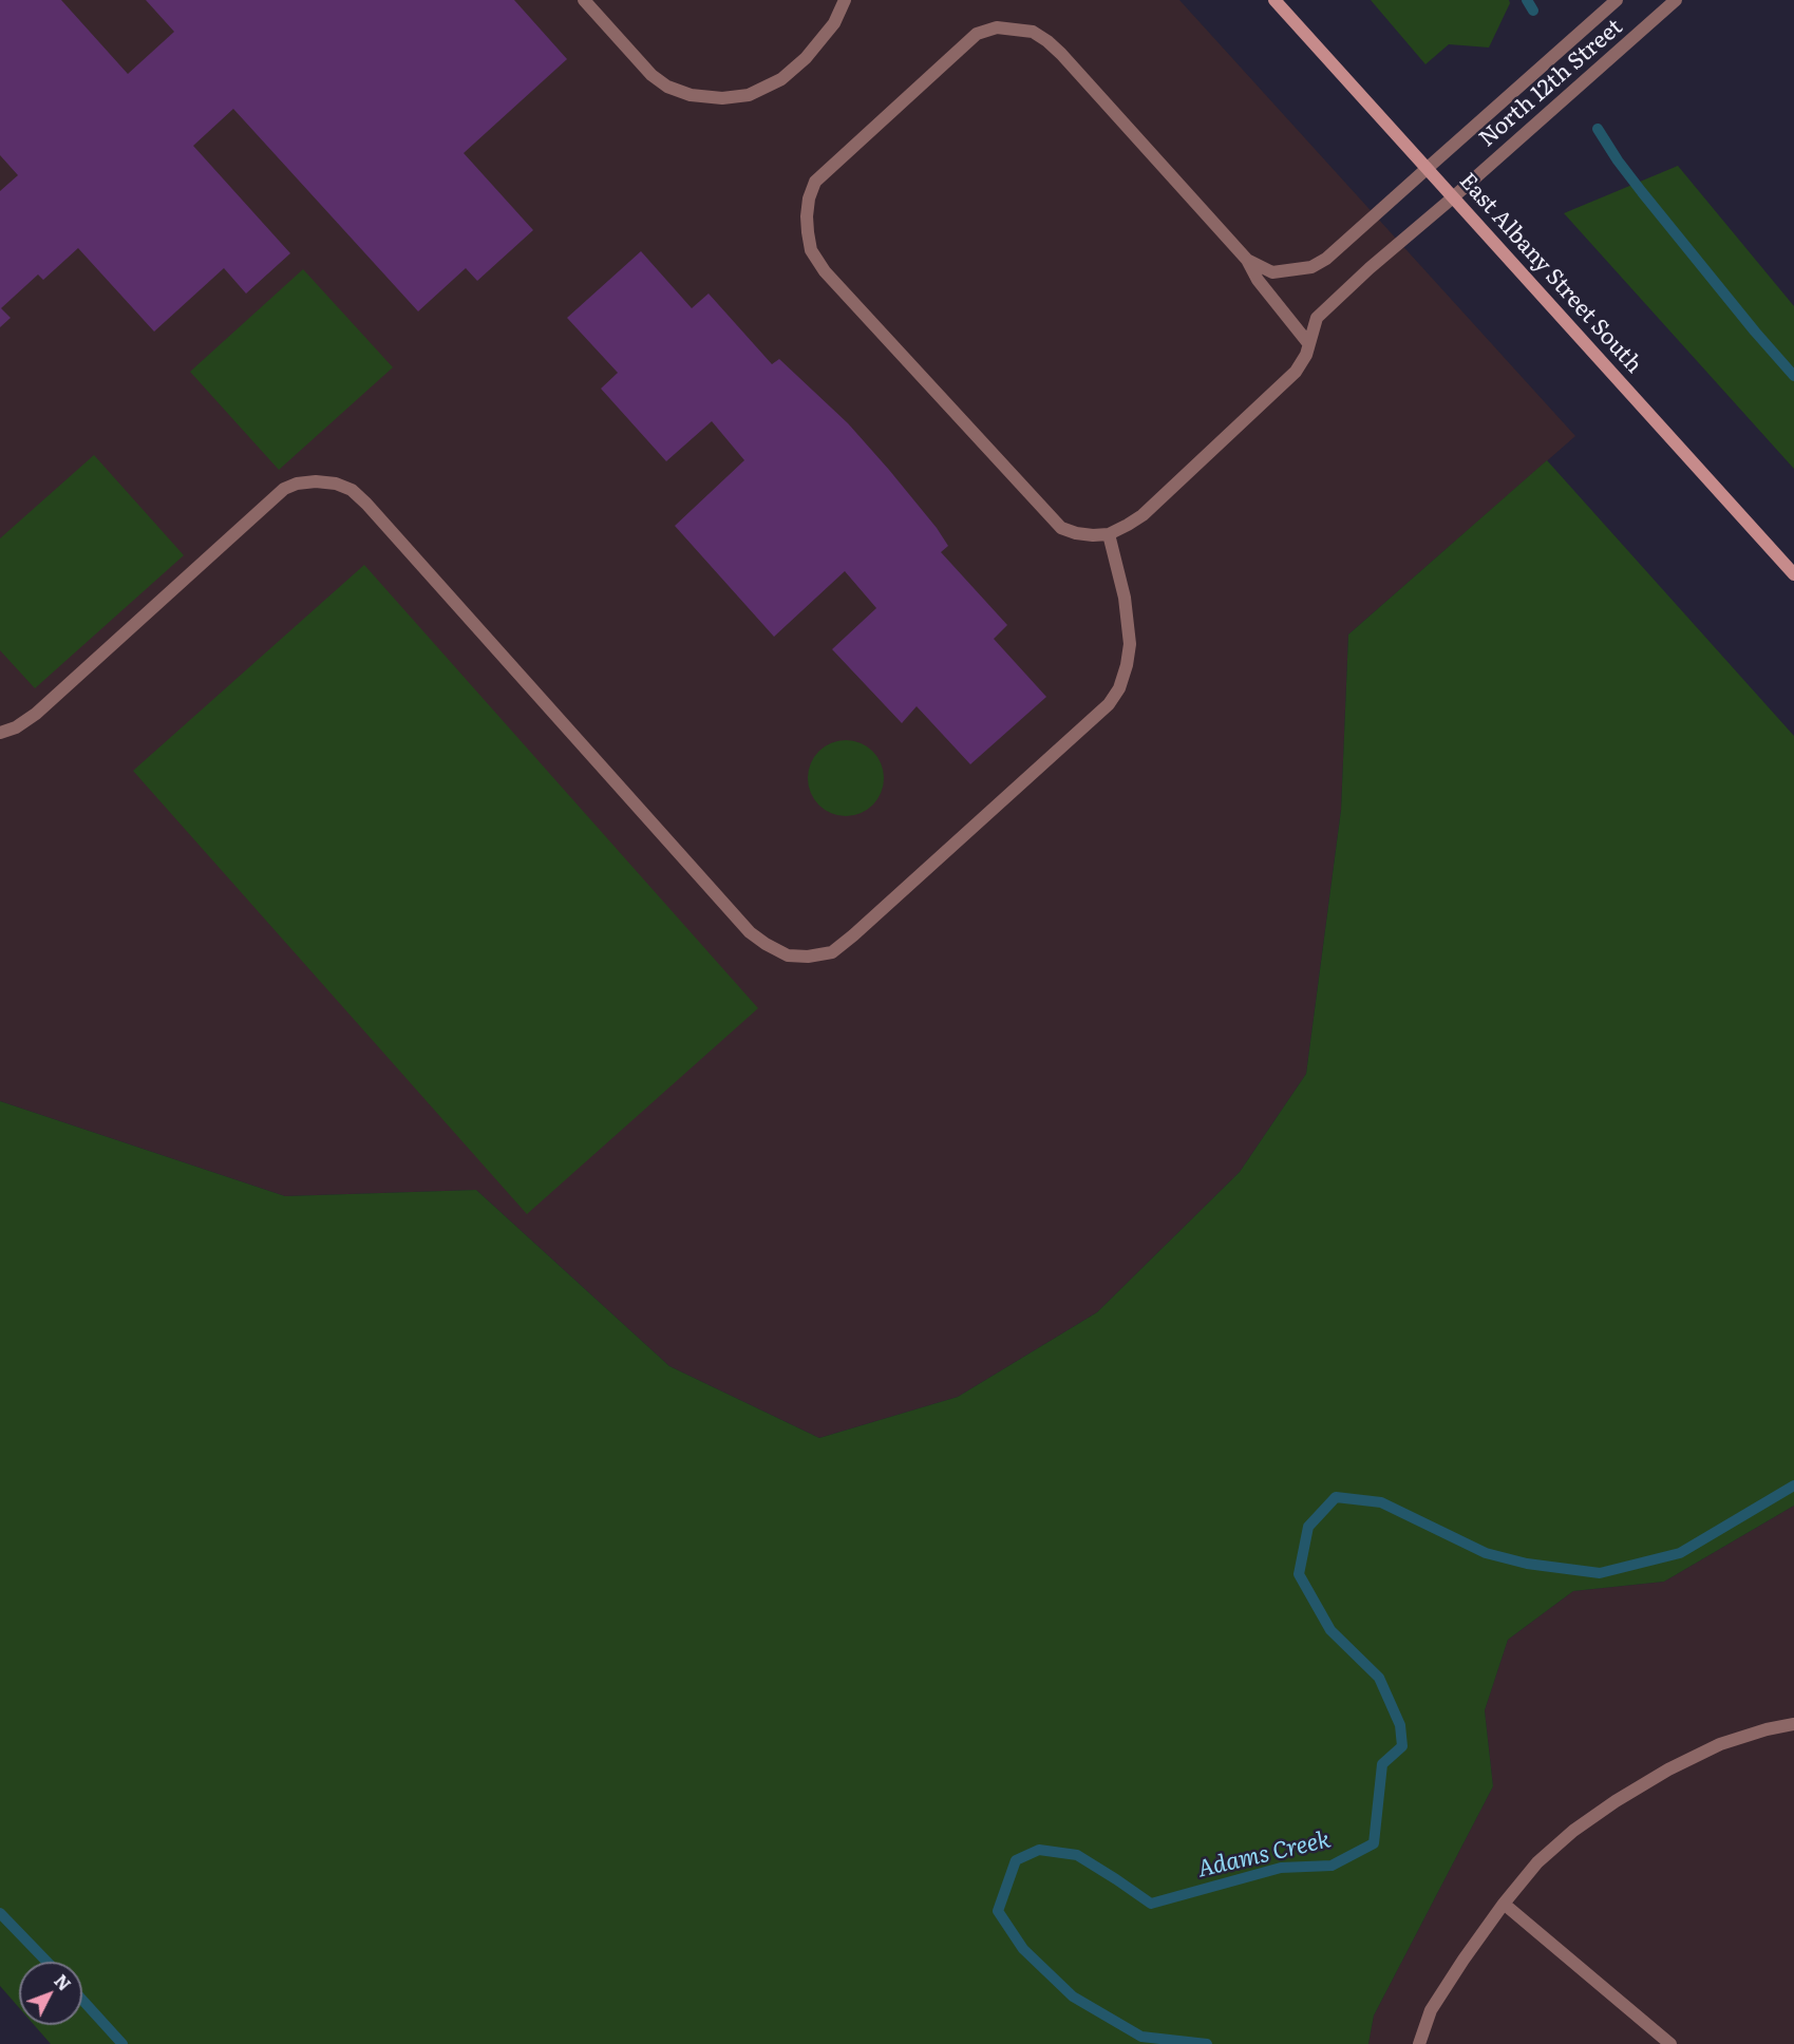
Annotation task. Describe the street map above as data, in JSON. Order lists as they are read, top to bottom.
{
  "streets": {
    "street": ["North 12th Street", "East Albany Street South"]
  },
  "crossings": [
    ["North 12th Street", "East Albany Street South"]
  ],
  "water": ["Adams Creek"],
  "north": "top right"
}
